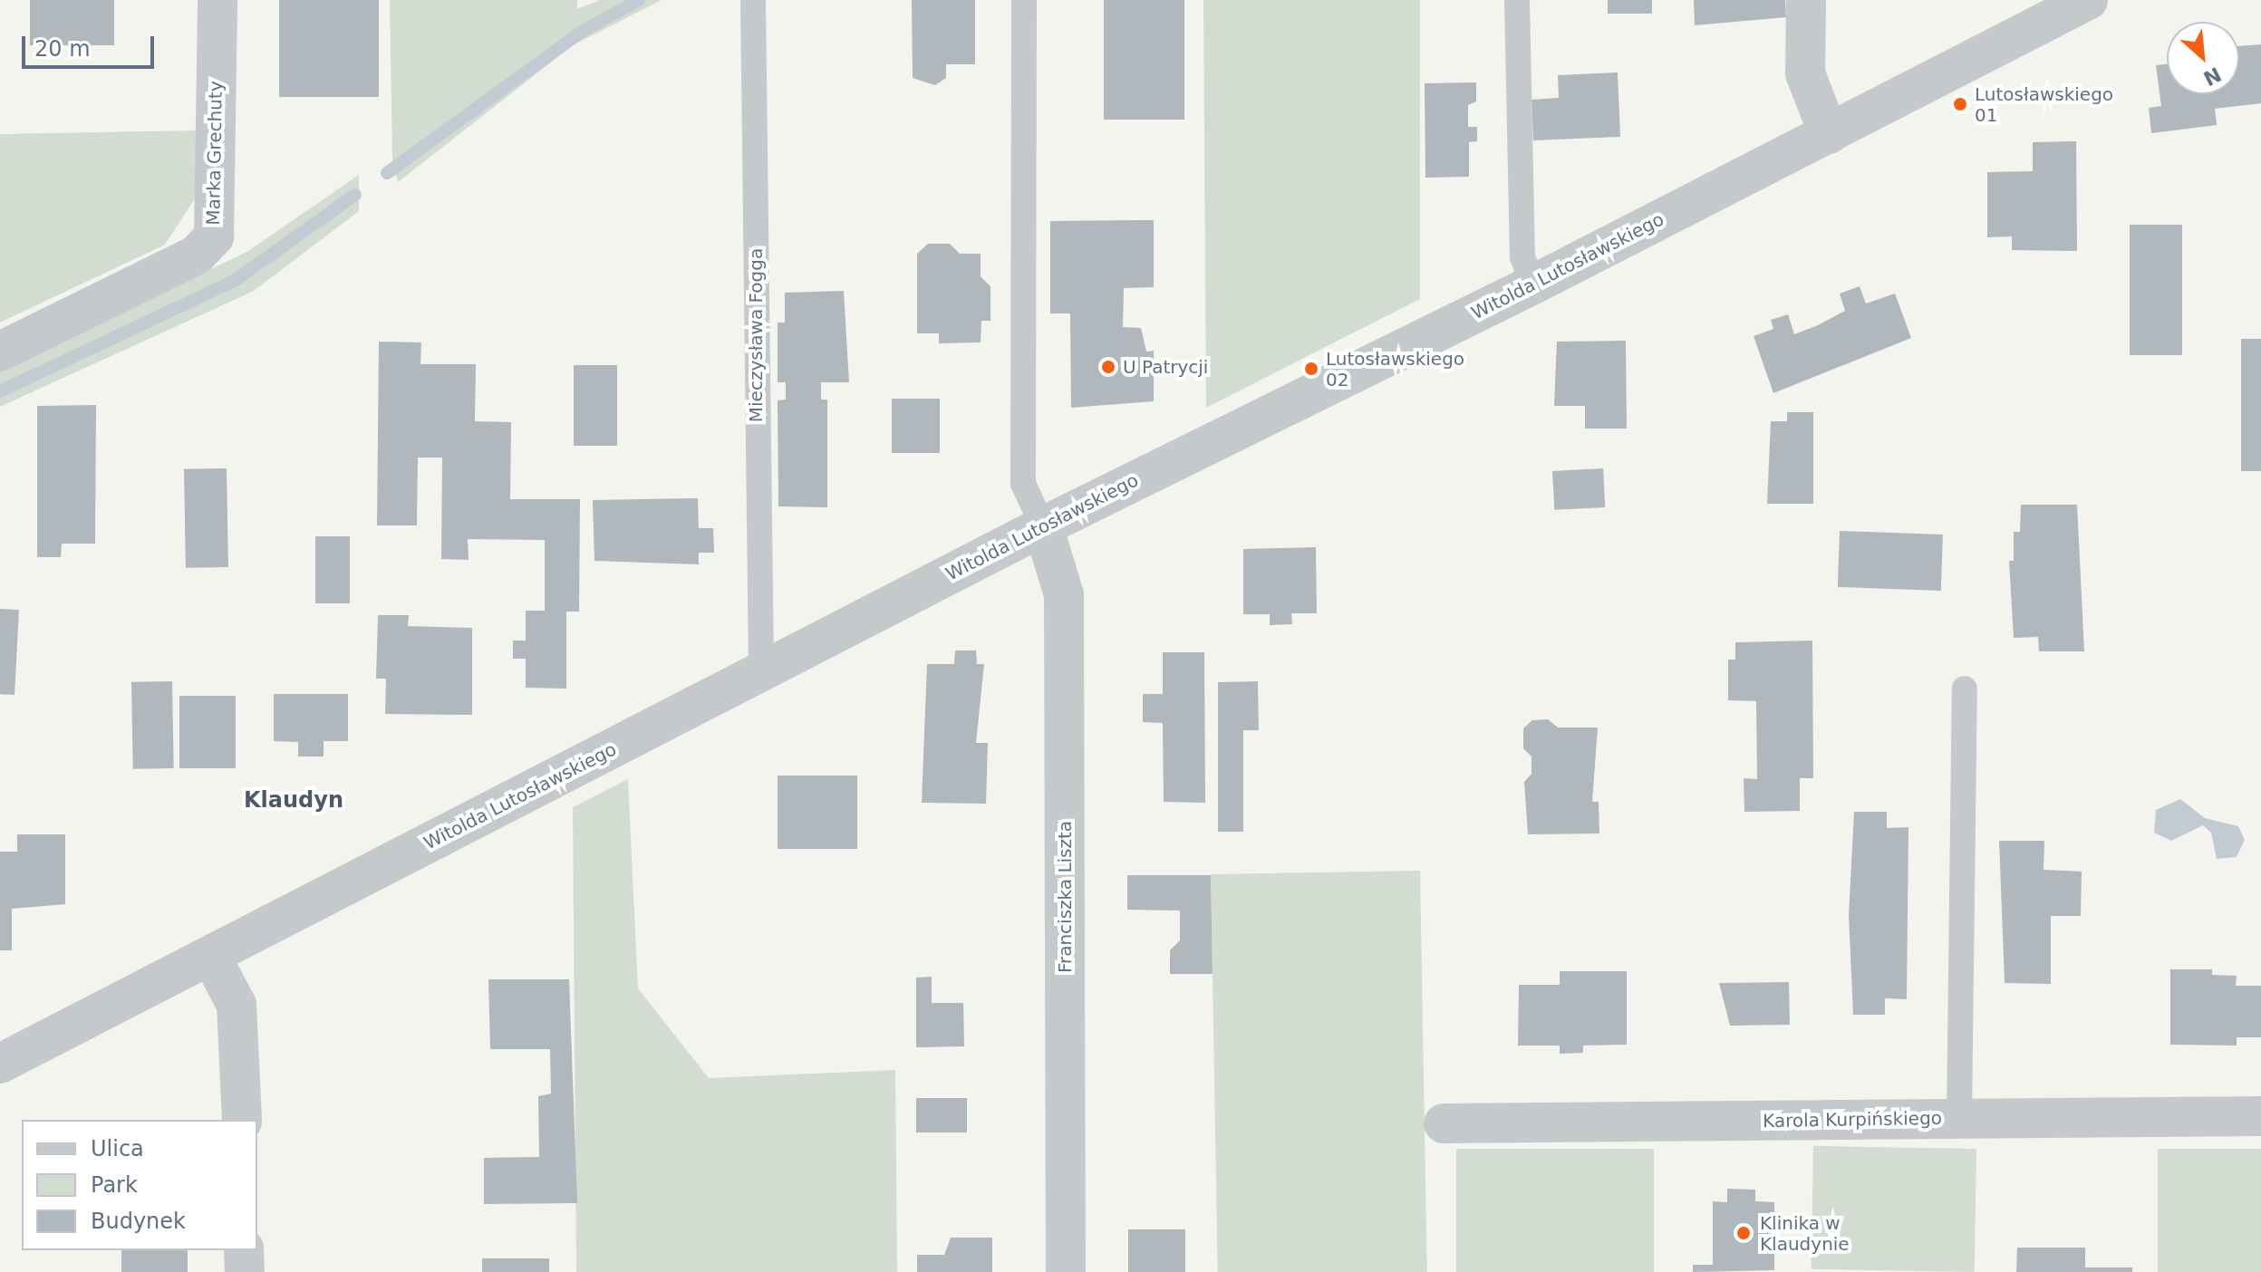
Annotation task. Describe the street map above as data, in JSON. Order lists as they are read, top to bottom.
{
  "streets": {
    "street": [
      "Marka Grechuty",
      "Witolda Lutosławskiego",
      "Franciszka Liszta",
      "Karola Kurpińskiego"
    ],
    "lane": ["Mieczysława Fogga"]
  },
  "crossings": [
    ["Witolda Lutosławskiego", "Mieczysława Fogga"],
    ["Witolda Lutosławskiego", "Franciszka Liszta"]
  ],
  "districts": ["Klaudyn"],
  "places": [
    "Lutosławskiego 01",
    "U Patrycji",
    "Lutosławskiego 02",
    "Klinika w Klaudynie"
  ],
  "legend": ["Ulica", "Park", "Budynek"],
  "scale_bar": "20 m",
  "north": "bottom right"
}
